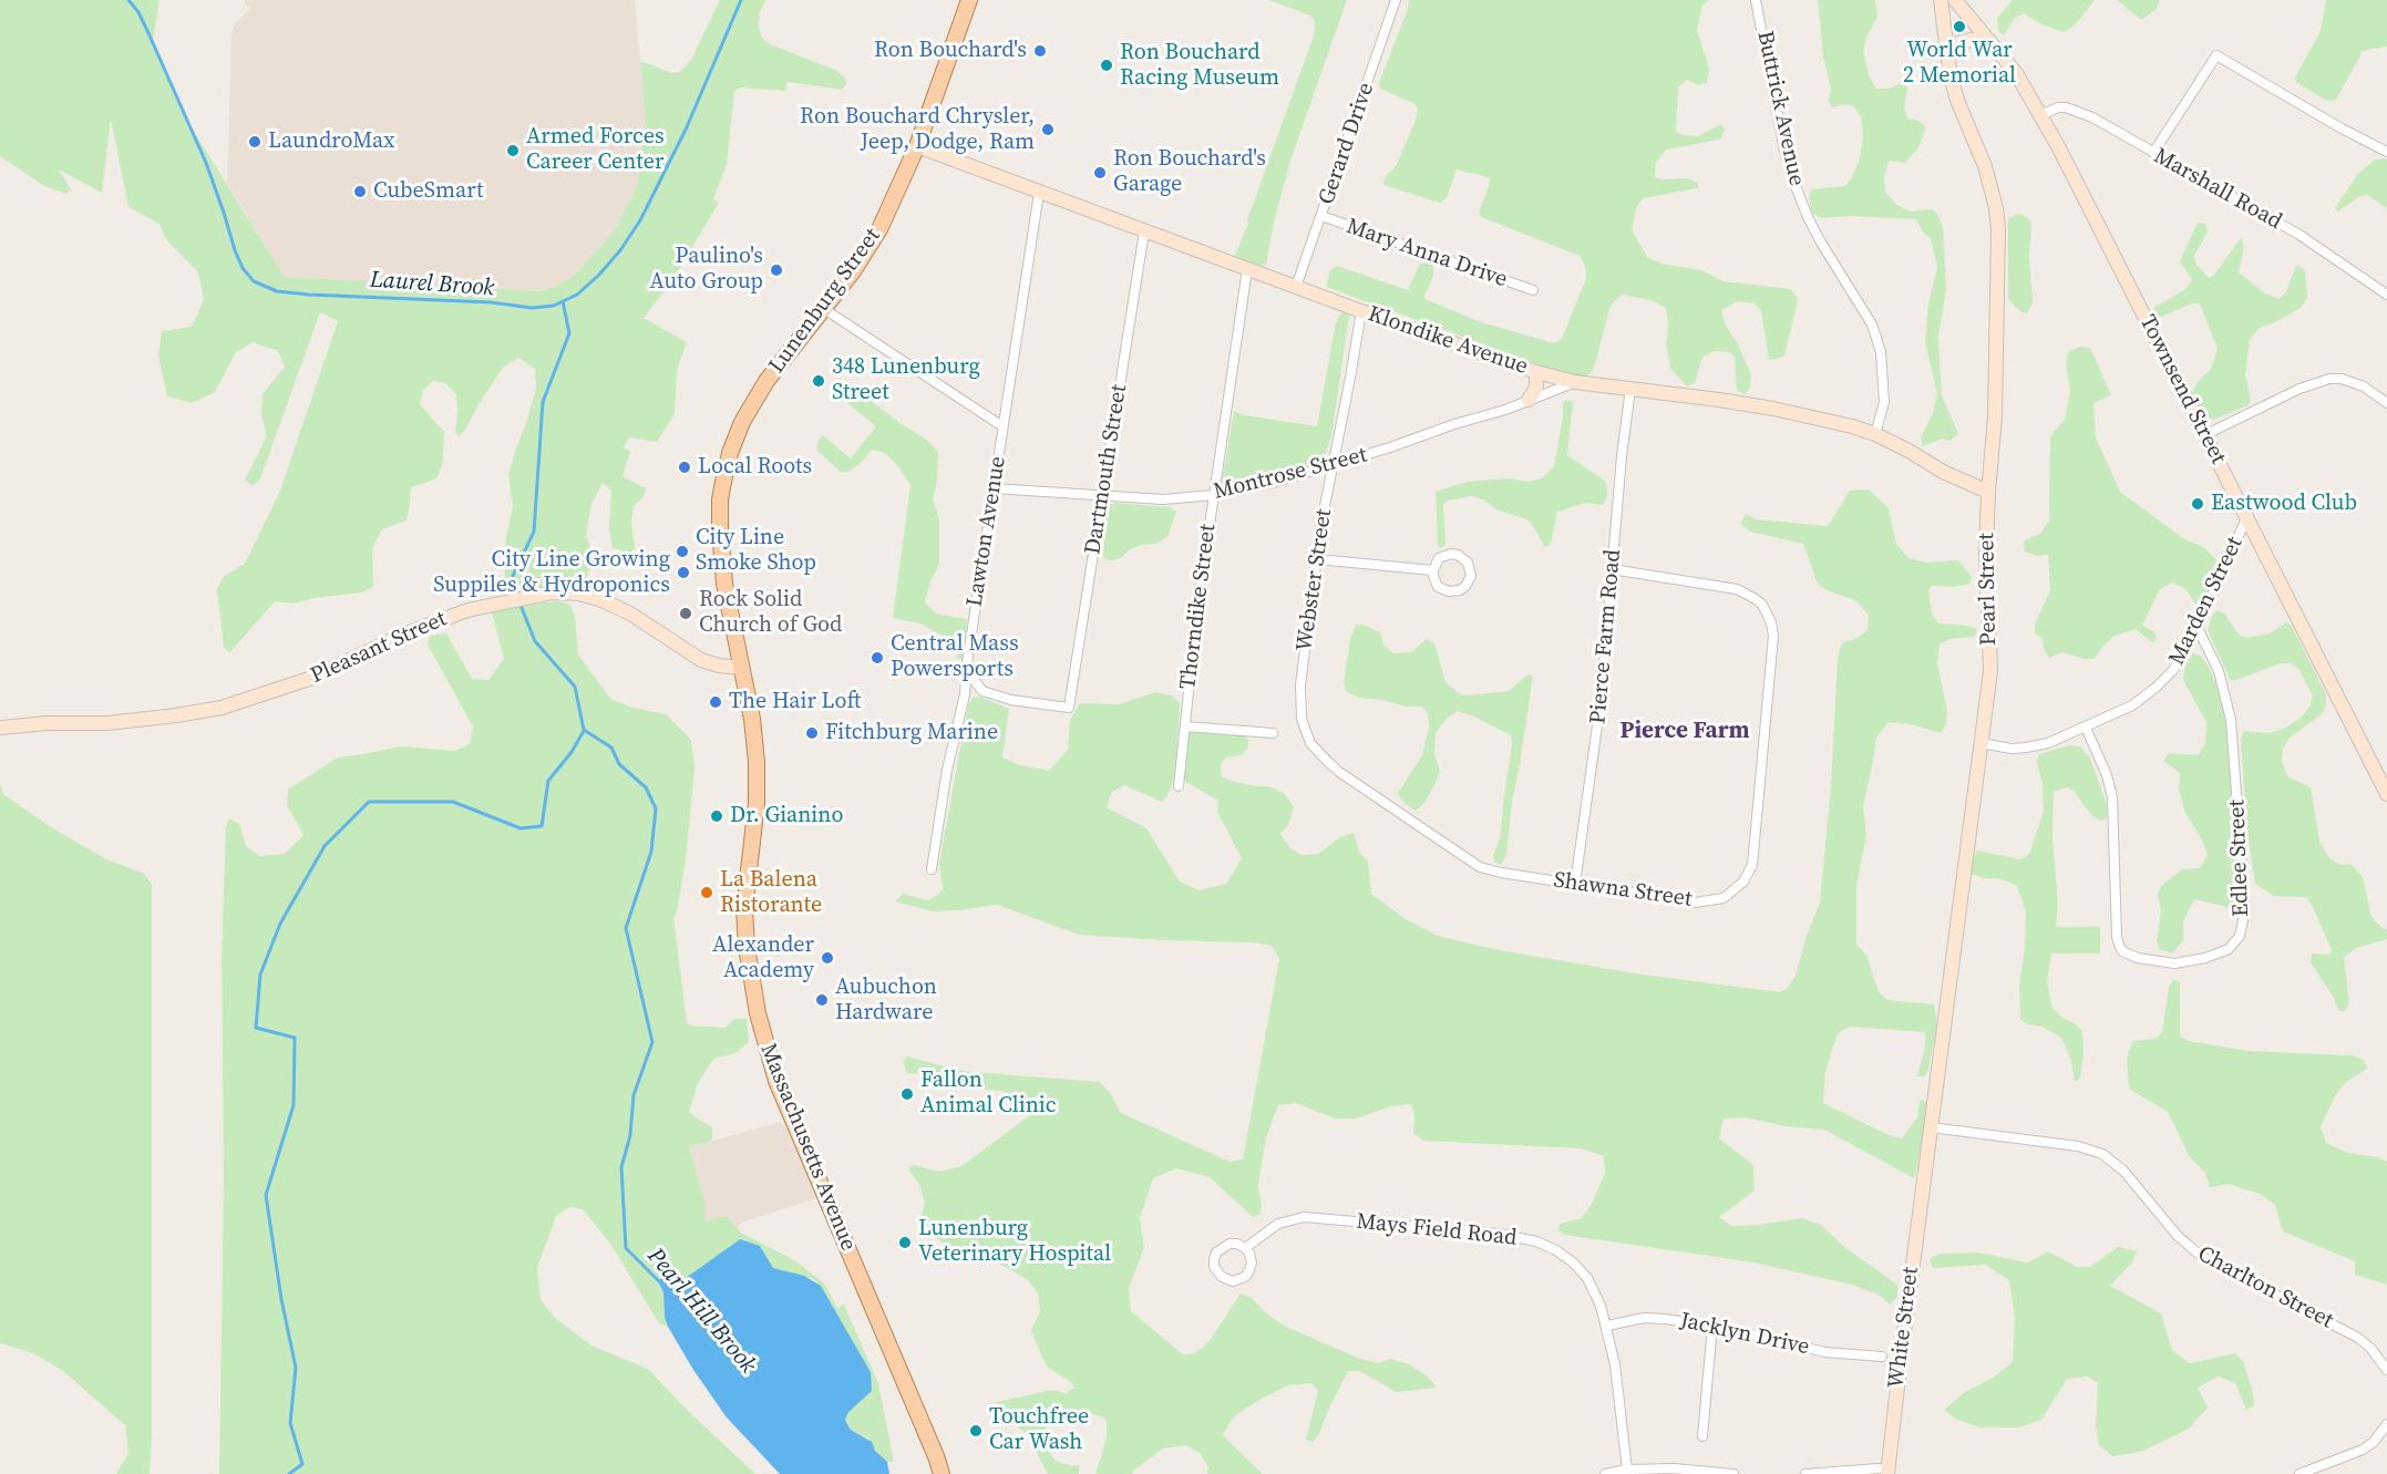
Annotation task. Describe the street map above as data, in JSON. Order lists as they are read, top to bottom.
{
  "streets": {
    "main road": ["Lunenburg Street", "Massachusetts Avenue"],
    "street": [
      "Buttrick Avenue",
      "Gerard Drive",
      "Marshall Road",
      "Mary Anna Drive",
      "Klondike Avenue",
      "Townsend Street",
      "Dartmouth Street",
      "Montrose Street",
      "Lawton Avenue",
      "Webster Street",
      "Pearl Street",
      "Marden Street",
      "Thorndike Street",
      "Pierce Farm Road",
      "Pleasant Street",
      "Edlee Street",
      "Shawna Street",
      "Mays Field Road",
      "Charlton Street",
      "White Street",
      "Jacklyn Drive"
    ]
  },
  "crossings": [
    ["Buttrick Avenue", "Klondike Avenue"],
    ["Gerard Drive", "Mary Anna Drive"],
    ["Gerard Drive", "Klondike Avenue"],
    ["Marshall Road", "Townsend Street"],
    ["Lunenburg Street", "Klondike Avenue"],
    ["Lunenburg Street", "Massachusetts Avenue"],
    ["Klondike Avenue", "Dartmouth Street"],
    ["Klondike Avenue", "Montrose Street"],
    ["Klondike Avenue", "Lawton Avenue"],
    ["Klondike Avenue", "Webster Street"],
    ["Klondike Avenue", "Pearl Street"],
    ["Klondike Avenue", "Thorndike Street"],
    ["Klondike Avenue", "Pierce Farm Road"],
    ["Townsend Street", "Marden Street"],
    ["Dartmouth Street", "Montrose Street"],
    ["Dartmouth Street", "Lawton Avenue"],
    ["Montrose Street", "Lawton Avenue"],
    ["Montrose Street", "Webster Street"],
    ["Montrose Street", "Thorndike Street"],
    ["Webster Street", "Shawna Street"],
    ["Pearl Street", "Marden Street"],
    ["Pearl Street", "Charlton Street"],
    ["Pearl Street", "White Street"],
    ["Marden Street", "Edlee Street"],
    ["Pierce Farm Road", "Shawna Street"],
    ["Pleasant Street", "Massachusetts Avenue"],
    ["Mays Field Road", "Jacklyn Drive"]
  ],
  "districts": ["Pierce Farm"],
  "water": ["Laurel Brook", "Pearl Hill Brook"],
  "places": [
    "World War 2 Memorial",
    "Ron Bouchard's",
    "Ron Bouchard Racing Museum",
    "Ron Bouchard Chrysler, Jeep, Dodge, Ram",
    "LaundroMax",
    "Armed Forces Career Center",
    "Ron Bouchard's Garage",
    "CubeSmart",
    "Paulino's Auto Group",
    "348 Lunenburg Street",
    "Local Roots",
    "Eastwood Club",
    "City Line Smoke Shop",
    "City Line Growing Suppiles & Hydroponics",
    "Rock Solid Church of God",
    "Central Mass Powersports",
    "The Hair Loft",
    "Fitchburg Marine",
    "Dr. Gianino",
    "La Balena Ristorante",
    "Alexander Academy",
    "Aubuchon Hardware",
    "Fallon Animal Clinic",
    "Lunenburg Veterinary Hospital",
    "Touchfree Car Wash"
  ]
}
